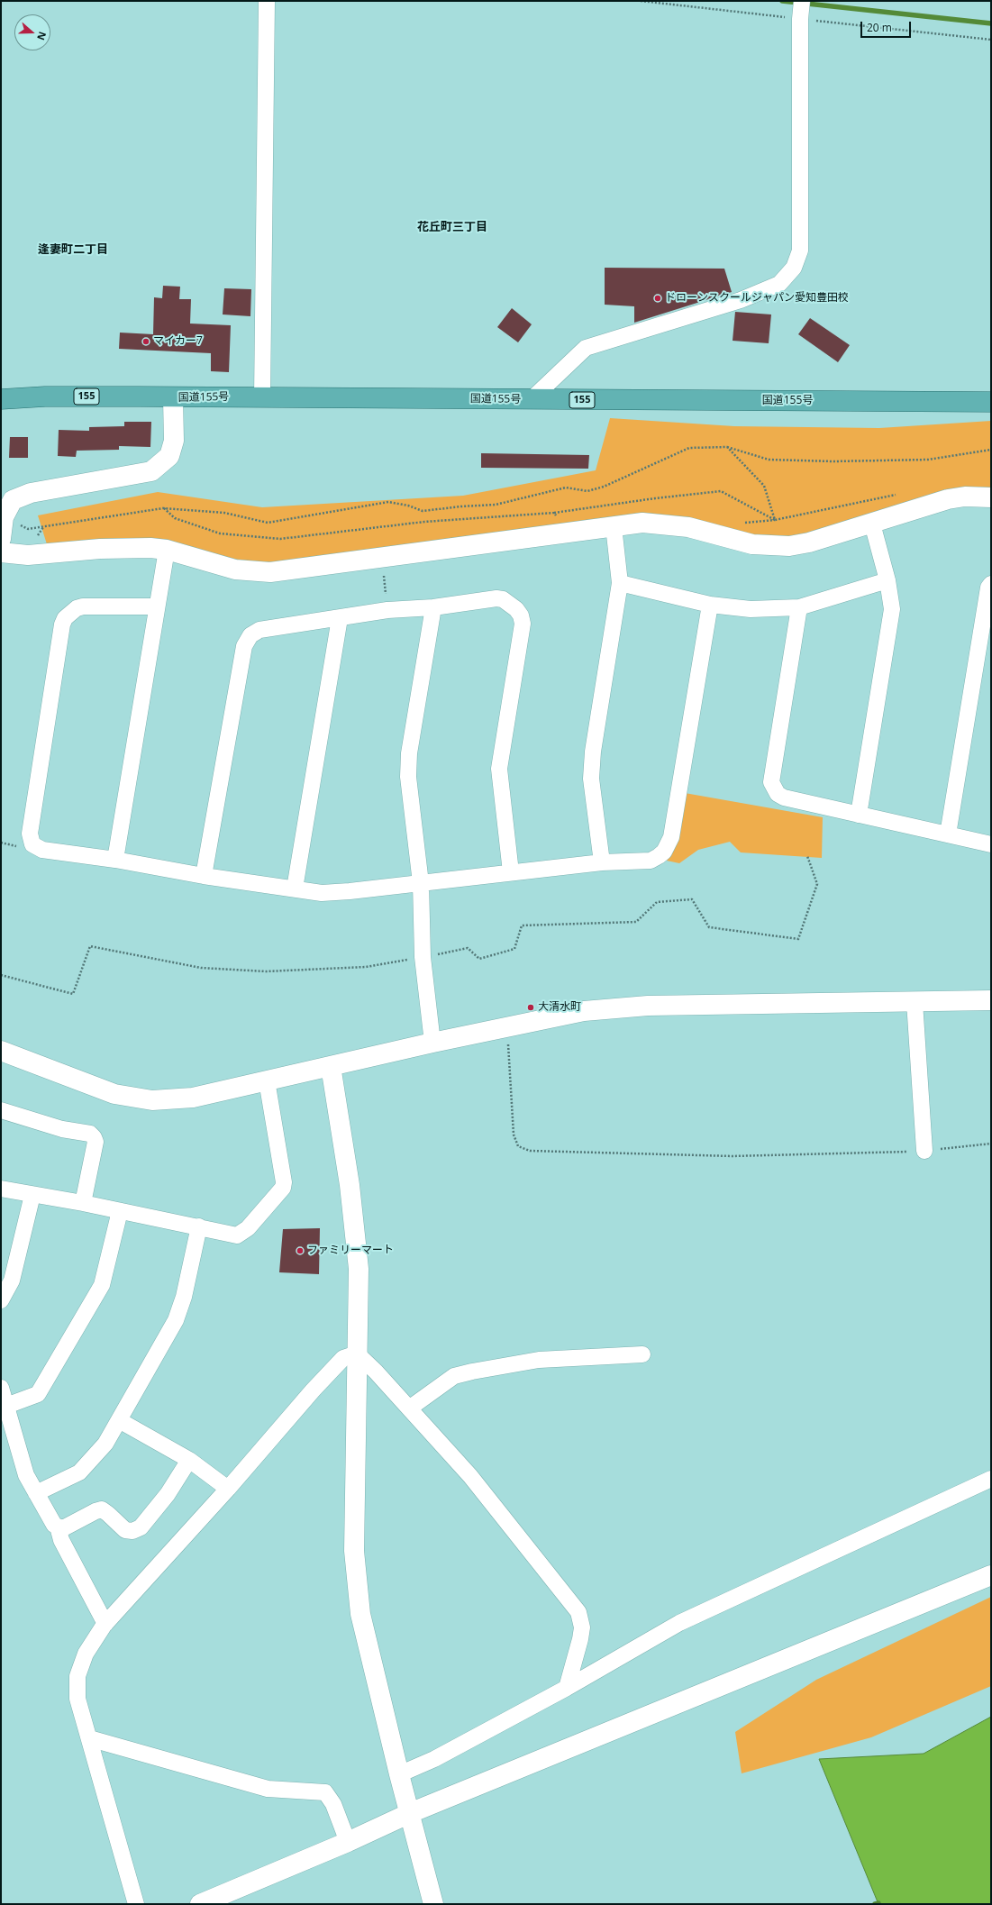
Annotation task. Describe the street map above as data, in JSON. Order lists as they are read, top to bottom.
{
  "streets": {
    "highway": ["155", "国道155号"]
  },
  "districts": ["花丘町三丁目", "逢妻町二丁目"],
  "places": [
    "ドローンスクールジャパン愛知豊田校",
    "マイカー7",
    "大清水町",
    "ファミリーマート"
  ],
  "scale_bar": "20 m",
  "north": "right"
}
